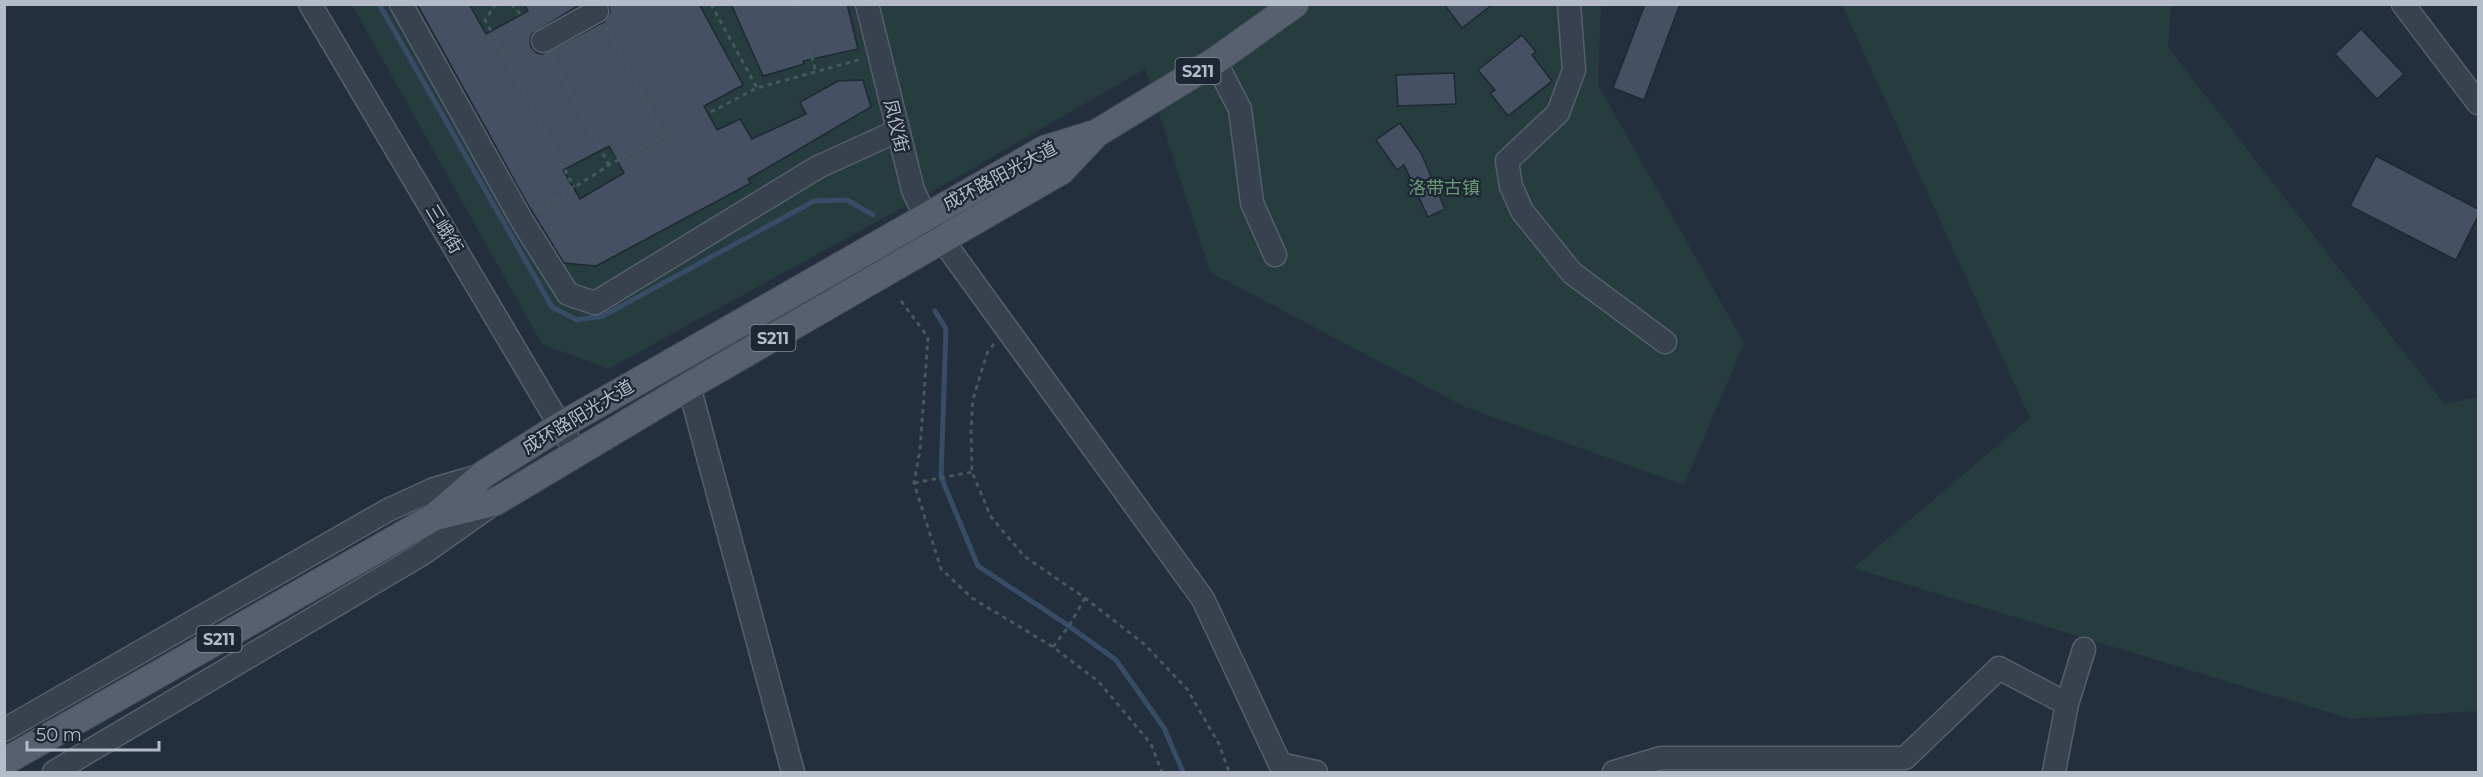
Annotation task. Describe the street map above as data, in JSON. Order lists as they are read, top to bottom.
{
  "streets": {
    "main road": ["S211", "成环路阳光大道"],
    "street": ["凤仪街", "三峨街"]
  },
  "crossings": [
    ["S211", "成环路阳光大道"],
    ["凤仪街", "成环路阳光大道"],
    ["成环路阳光大道", "三峨街"]
  ],
  "parks": ["洛带古镇"],
  "scale_bar": "50 m"
}
